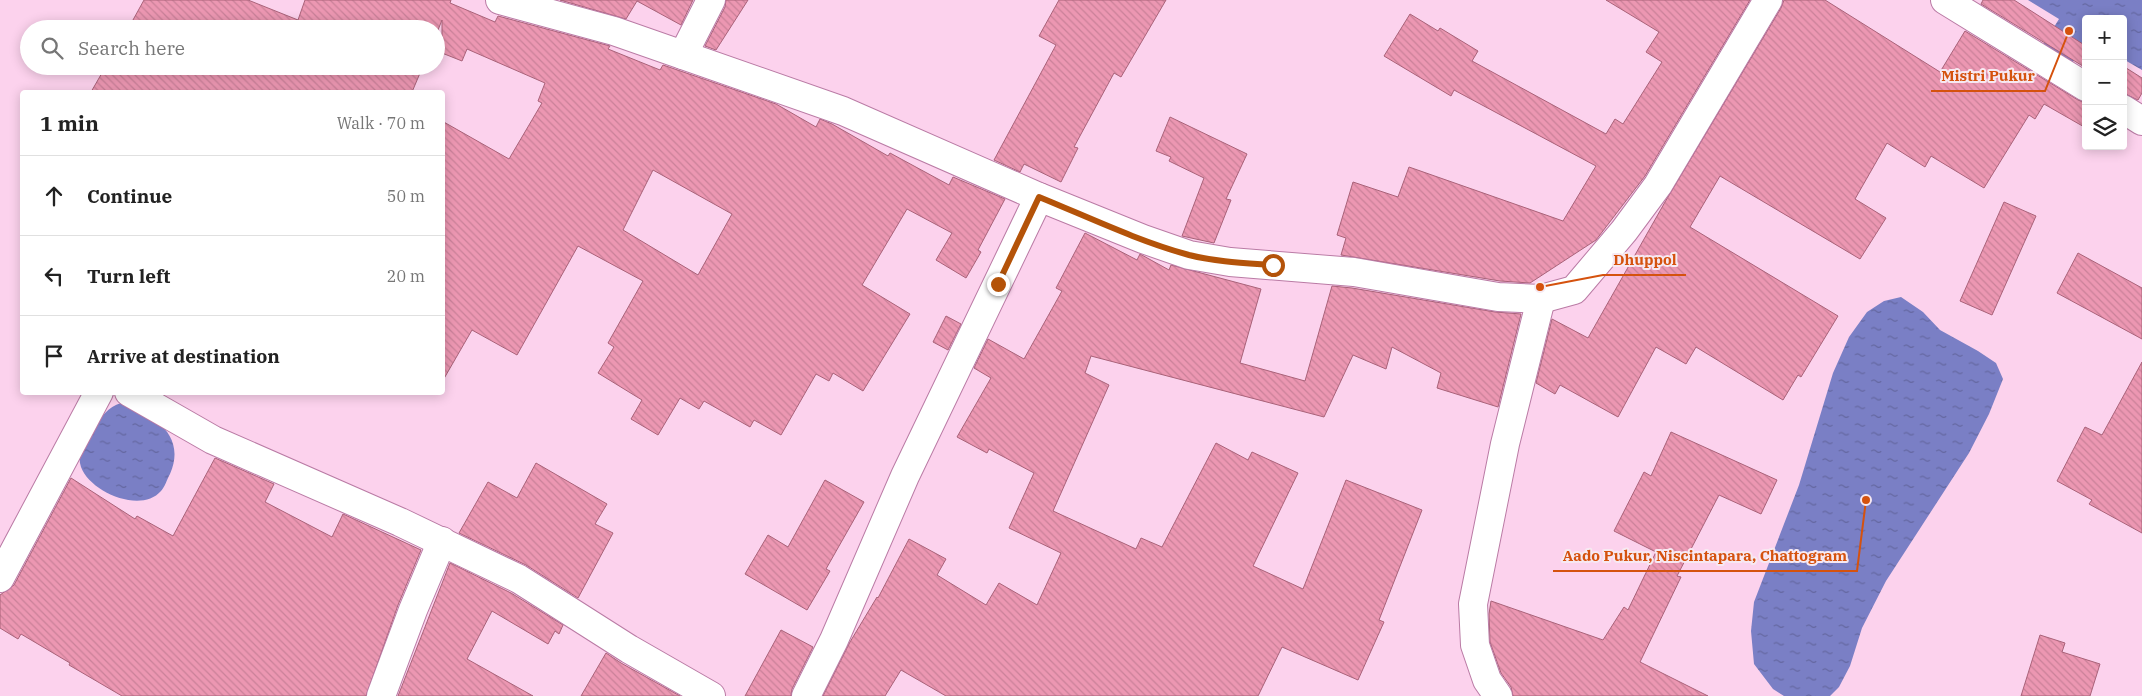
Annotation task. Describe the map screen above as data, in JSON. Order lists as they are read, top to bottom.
{
  "places": ["Mistri Pukur", "Dhuppol", "Aado Pukur, Niscintapara, Chattogram"],
  "page": {
    "map_buttons": ["+", "−"],
    "search": "Search here",
    "heading": ["1 min", "Walk · 70 m"],
    "list": [
      ["Continue", "50 m"],
      ["Turn left", "20 m"],
      "Arrive at destination"
    ]
  }
}
